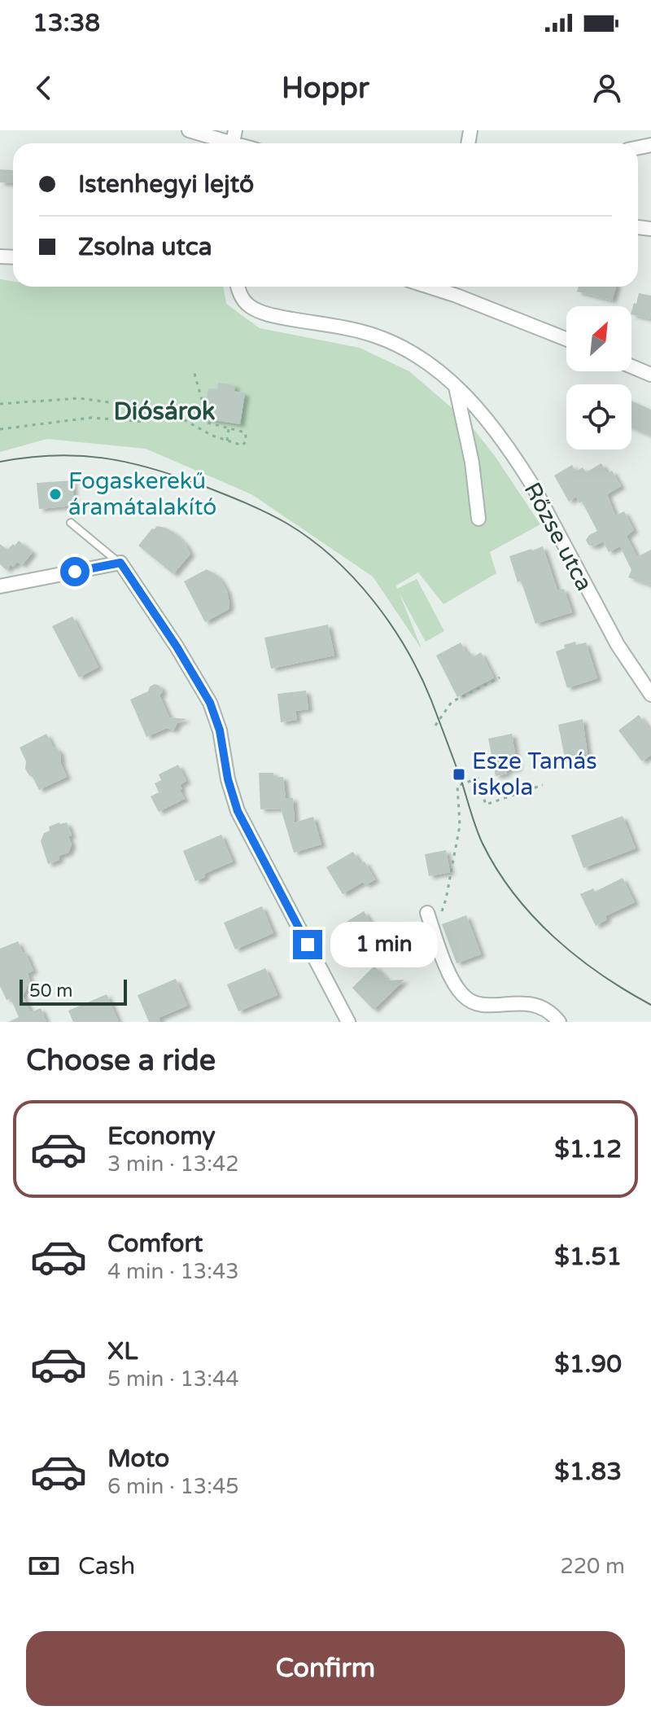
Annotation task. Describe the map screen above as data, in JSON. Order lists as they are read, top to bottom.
{
  "streets": {
    "street": ["Rőzse utca"]
  },
  "districts": ["Diósárok"],
  "places": {
    "other": ["Fogaskerekű áramátalakító"],
    "transit": ["Esze Tamás iskola"]
  },
  "scale_bar": "50 m",
  "north": "top right",
  "page": {
    "status": "13:38",
    "header": "Hoppr",
    "banner": ["Istenhegyi lejtő", "Zsolna utca"],
    "bubble": "1 min",
    "scale": "50 m",
    "heading": "Choose a ride",
    "list": [
      {
        "name": "Economy",
        "note": "3 min · 13:42",
        "value": "$1.12"
      },
      {
        "name": "Comfort",
        "note": "4 min · 13:43",
        "value": "$1.51"
      },
      {
        "name": "XL",
        "note": "5 min · 13:44",
        "value": "$1.90"
      },
      {
        "name": "Moto",
        "note": "6 min · 13:45",
        "value": "$1.83"
      }
    ],
    "pay": ["Cash", "220 m"],
    "buttons": "Confirm"
  }
}
